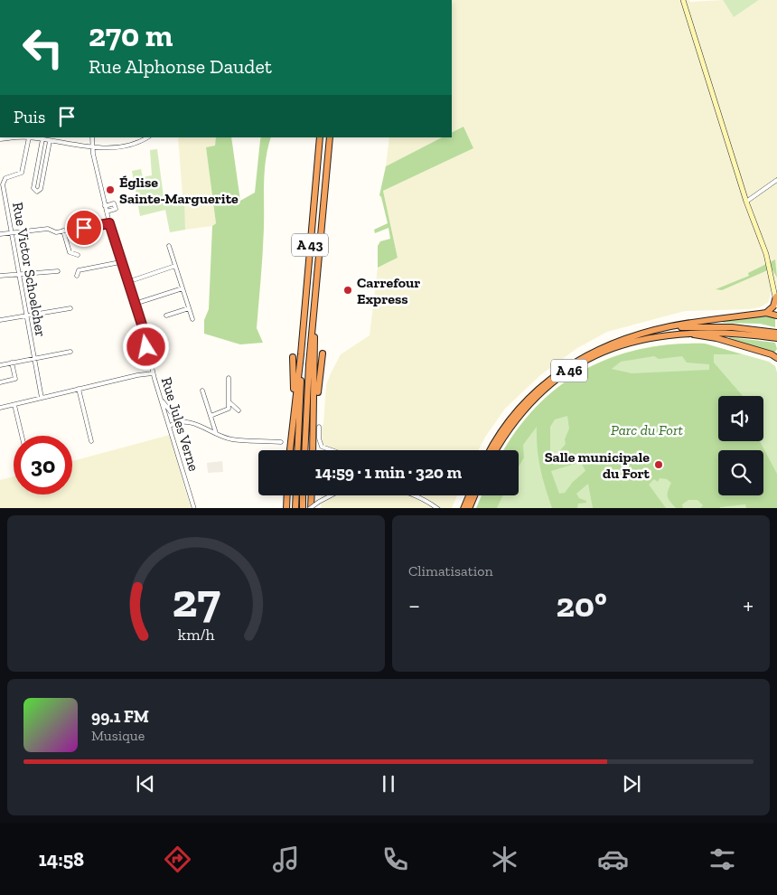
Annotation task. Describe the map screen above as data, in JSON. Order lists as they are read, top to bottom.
{
  "streets": {
    "highway": ["A 43", "A 46"],
    "street": ["Rue Victor Schoelcher", "Rue Jules Verne"]
  },
  "parks": ["Parc du Fort"],
  "places": ["Église Sainte-Marguerite", "Carrefour Express", "Salle municipale du Fort"],
  "page": {
    "turn": ["270 m", "Rue Alphonse Daudet"],
    "then": "Puis",
    "limit": "30",
    "trip": "14:59 · 1 min · 320 m",
    "tile": "Climatisation",
    "heat": ["−", "20°", "+"],
    "song": ["99.1 FM", "Musique"],
    "tabs": "14:58",
    "gauge": ["27", "km/h"]
  }
}
